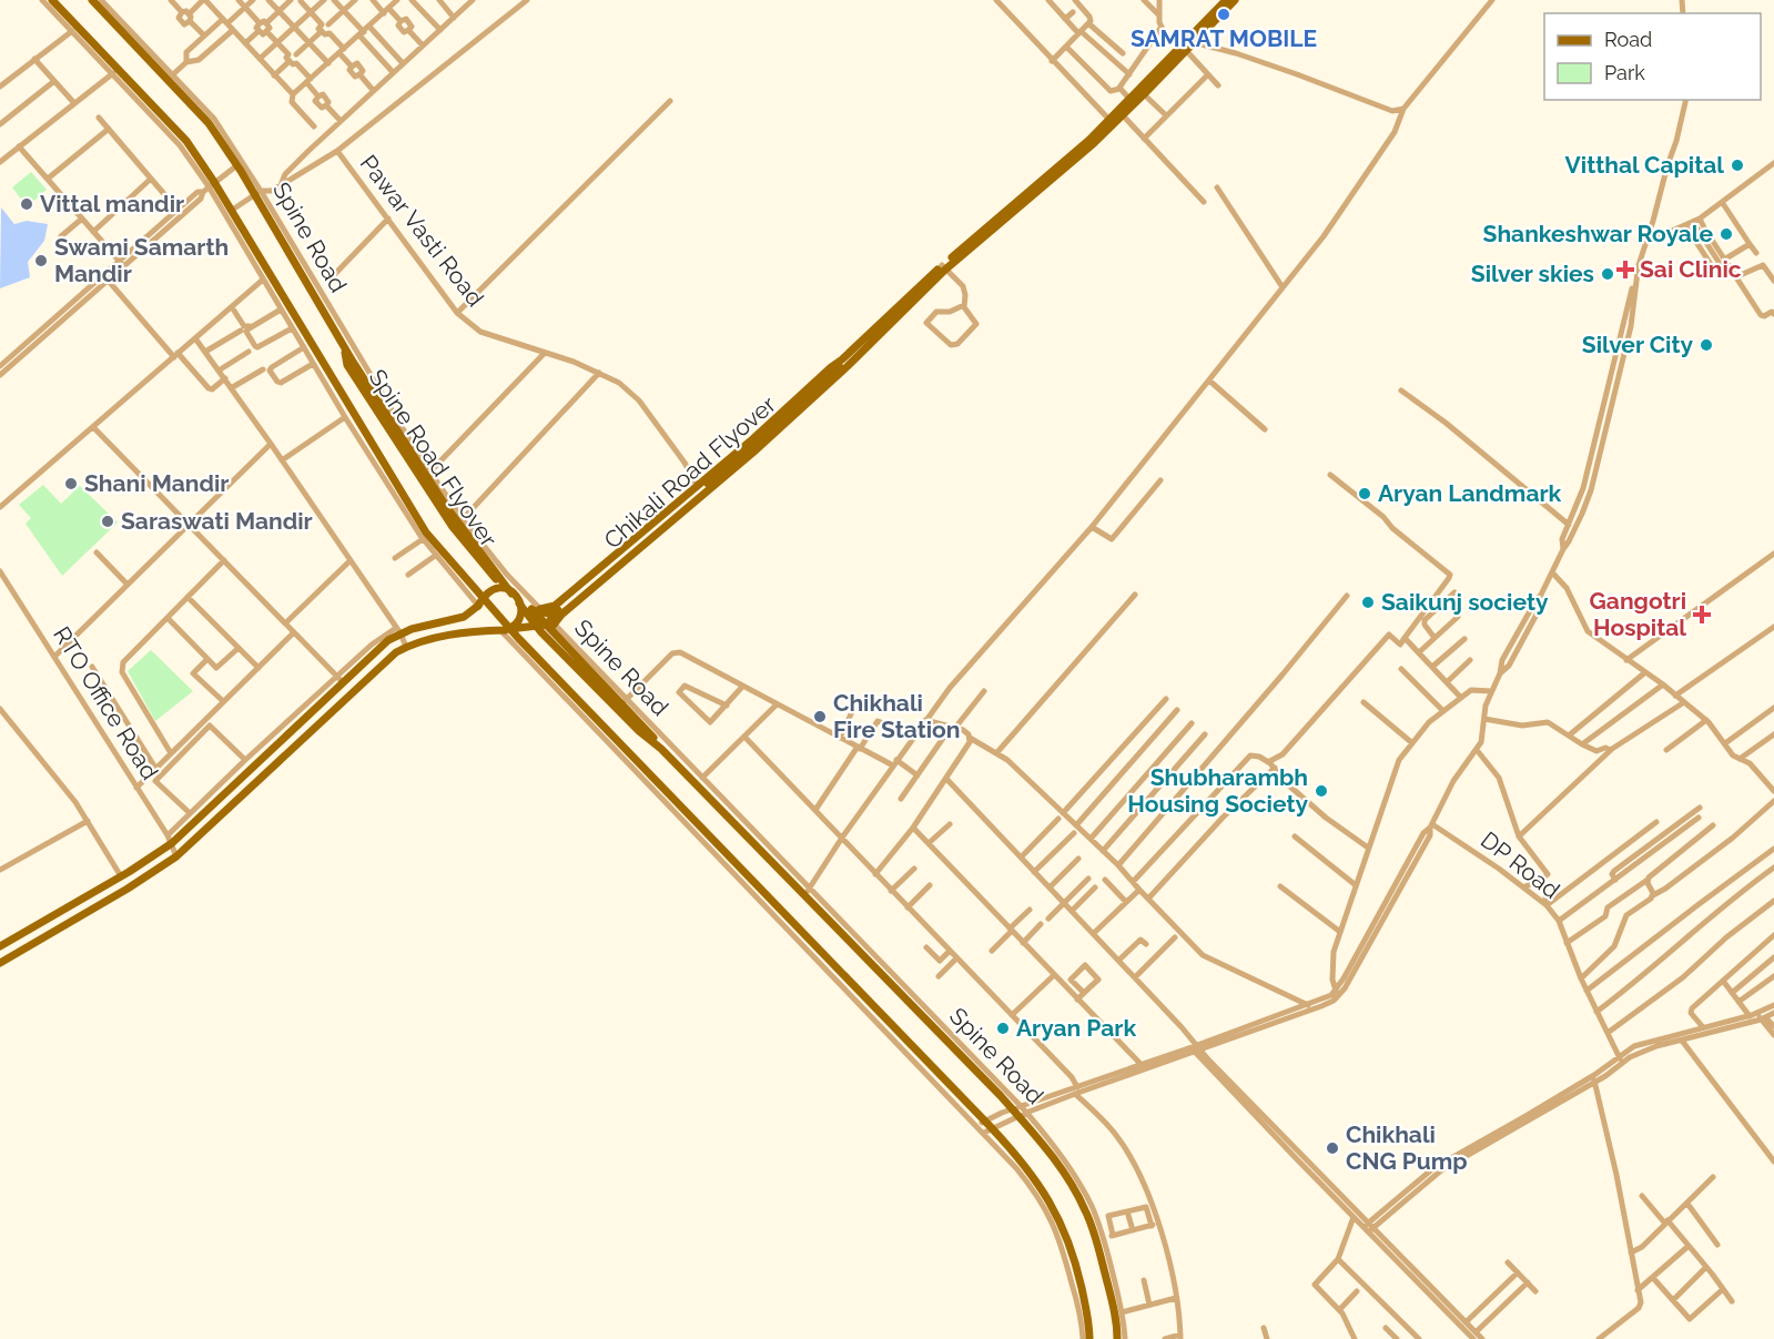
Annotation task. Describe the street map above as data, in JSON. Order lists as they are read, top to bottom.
{
  "streets": {
    "main road": ["Spine Road", "Spine Road Flyover", "Chikali Road Flyover"],
    "street": ["Pawar Vasti Road", "RTO Office Road", "DP Road"]
  },
  "crossings": [
    ["Spine Road", "Spine Road Flyover"],
    ["Spine Road", "Chikali Road Flyover"],
    ["Spine Road Flyover", "Chikali Road Flyover"]
  ],
  "places": {
    "other": [
      "SAMRAT MOBILE",
      "Vitthal Capital",
      "Vittal mandir",
      "Shankeshwar Royale",
      "Swami Samarth Mandir",
      "Silver skies",
      "Silver City",
      "Shani Mandir",
      "Aryan Landmark",
      "Saraswati Mandir",
      "Saikunj society",
      "Chikhali Fire Station",
      "Shubharambh Housing Society",
      "Aryan Park",
      "Chikhali CNG Pump"
    ],
    "health": ["Sai Clinic", "Gangotri Hospital"]
  },
  "legend": ["Road", "Park"]
}
